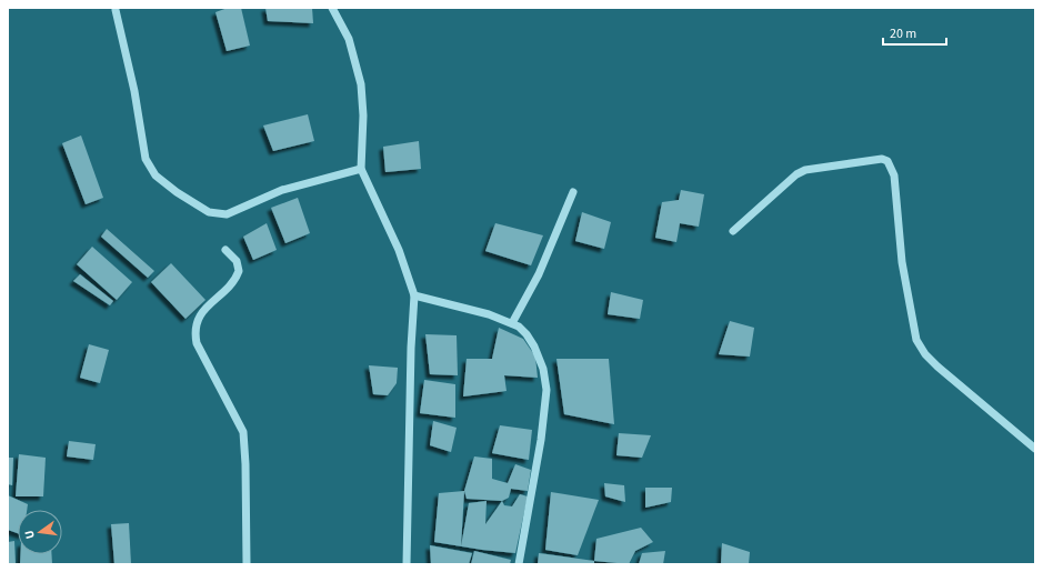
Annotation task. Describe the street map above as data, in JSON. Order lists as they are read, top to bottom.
{
  "scale_bar": "20 m",
  "north": "left"
}
